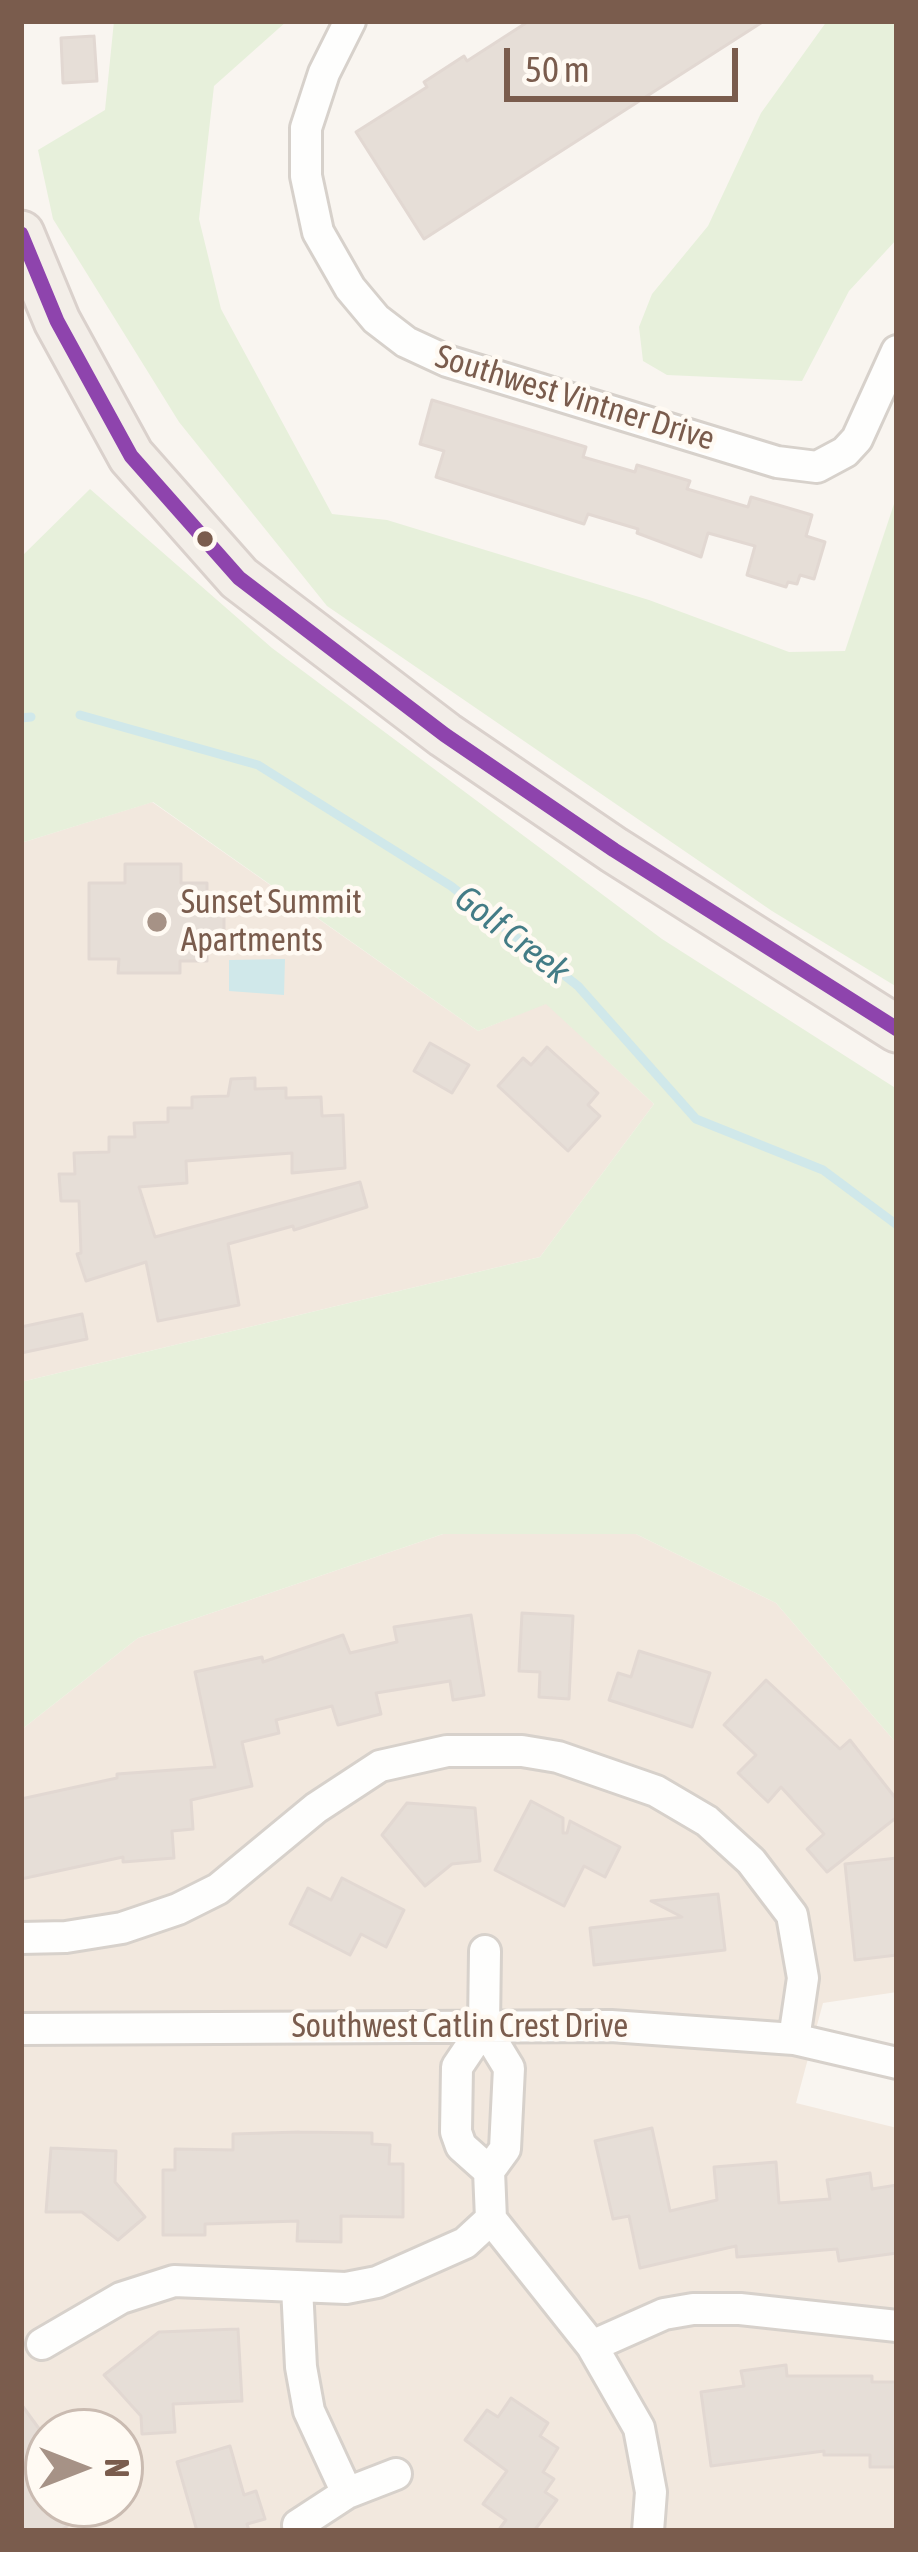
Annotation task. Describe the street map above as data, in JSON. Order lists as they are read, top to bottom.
{
  "streets": {
    "street": ["Southwest Vintner Drive", "Southwest Catlin Crest Drive"]
  },
  "water": ["Golf Creek"],
  "places": ["Sunset Summit Apartments"],
  "scale_bar": "50 m",
  "north": "right"
}
